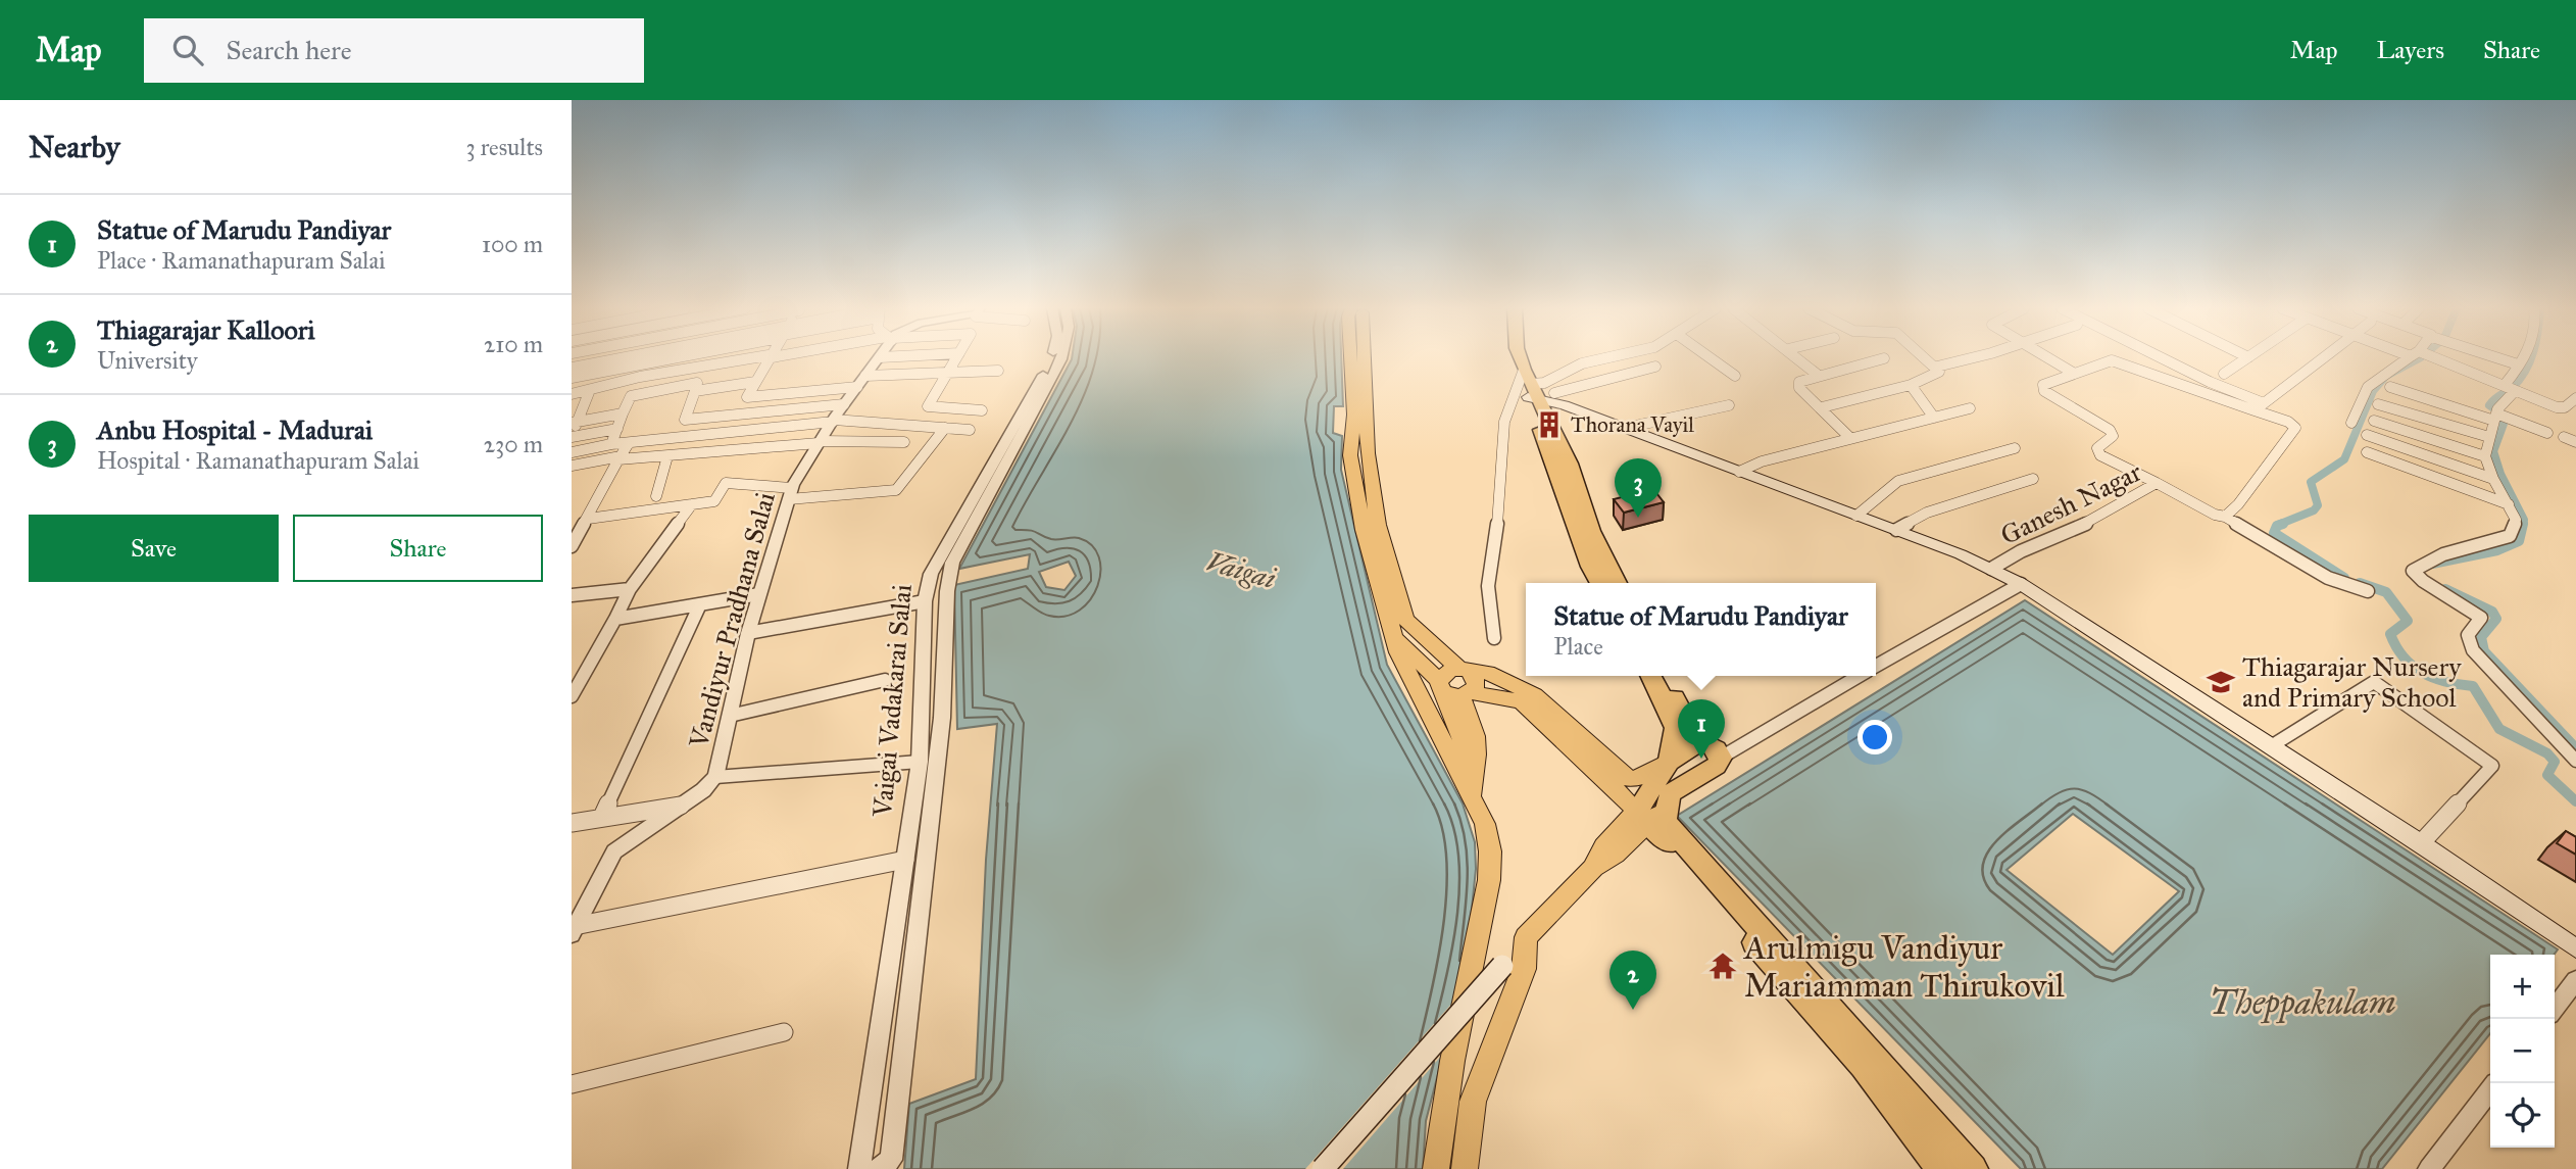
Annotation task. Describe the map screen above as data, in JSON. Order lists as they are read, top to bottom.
{
  "streets": {
    "street": ["Ganesh Nagar", "Vandiyur Pradhana Salai", "Vaigai Vadakarai Salai"]
  },
  "water": ["Vaigai", "Theppakulam"],
  "places": {
    "building": ["Thorana Vayil"],
    "school or university": ["Thiagarajar Nursery and Primary School"],
    "temple": ["Arulmigu Vandiyur Mariamman Thirukovil"]
  },
  "page": {
    "header": "Map",
    "search": "Search here",
    "nav": ["Map", "Layers", "Share"],
    "heading": ["Nearby", "3 results"],
    "list": [
      {
        "mark": "1",
        "name": "Statue of Marudu Pandiyar",
        "note": "Place · Ramanathapuram Salai",
        "value": "100 m"
      },
      {
        "mark": "2",
        "name": "Thiagarajar Kalloori",
        "note": "University",
        "value": "210 m"
      },
      {
        "mark": "3",
        "name": "Anbu Hospital - Madurai",
        "note": "Hospital · Ramanathapuram Salai",
        "value": "230 m"
      }
    ],
    "pins": ["3", "1", "2"],
    "buttons": ["Save", "Share"],
    "popup": ["Statue of Marudu Pandiyar", "Place"],
    "map_buttons": ["+", "−"]
  }
}
